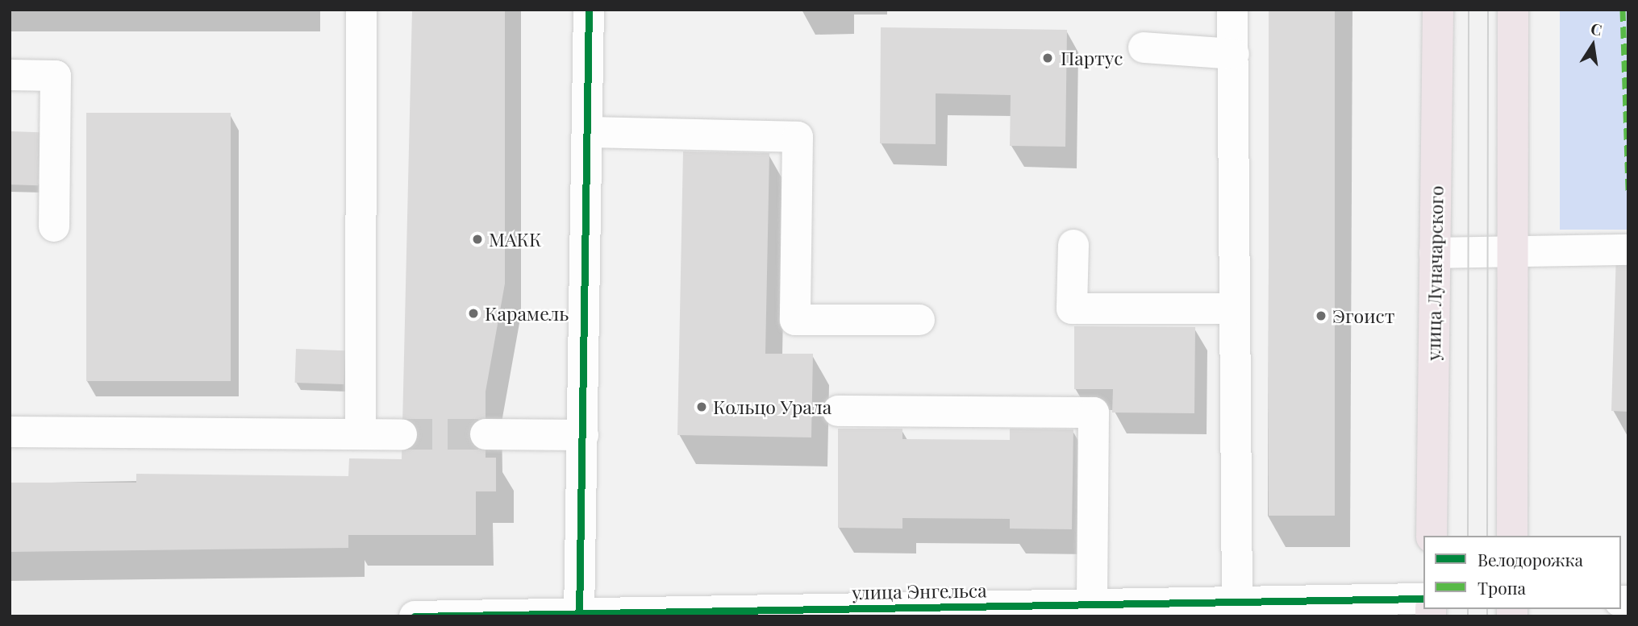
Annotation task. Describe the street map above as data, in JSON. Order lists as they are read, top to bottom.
{
  "streets": {
    "main road": ["улица Луначарского"],
    "street": ["улица Энгельса"]
  },
  "places": [
    "Партус",
    "МАКК",
    "Карамель",
    "Эгоист",
    "Кольцо Урала"
  ],
  "legend": ["Велодорожка", "Тропа"],
  "north": "top"
}
